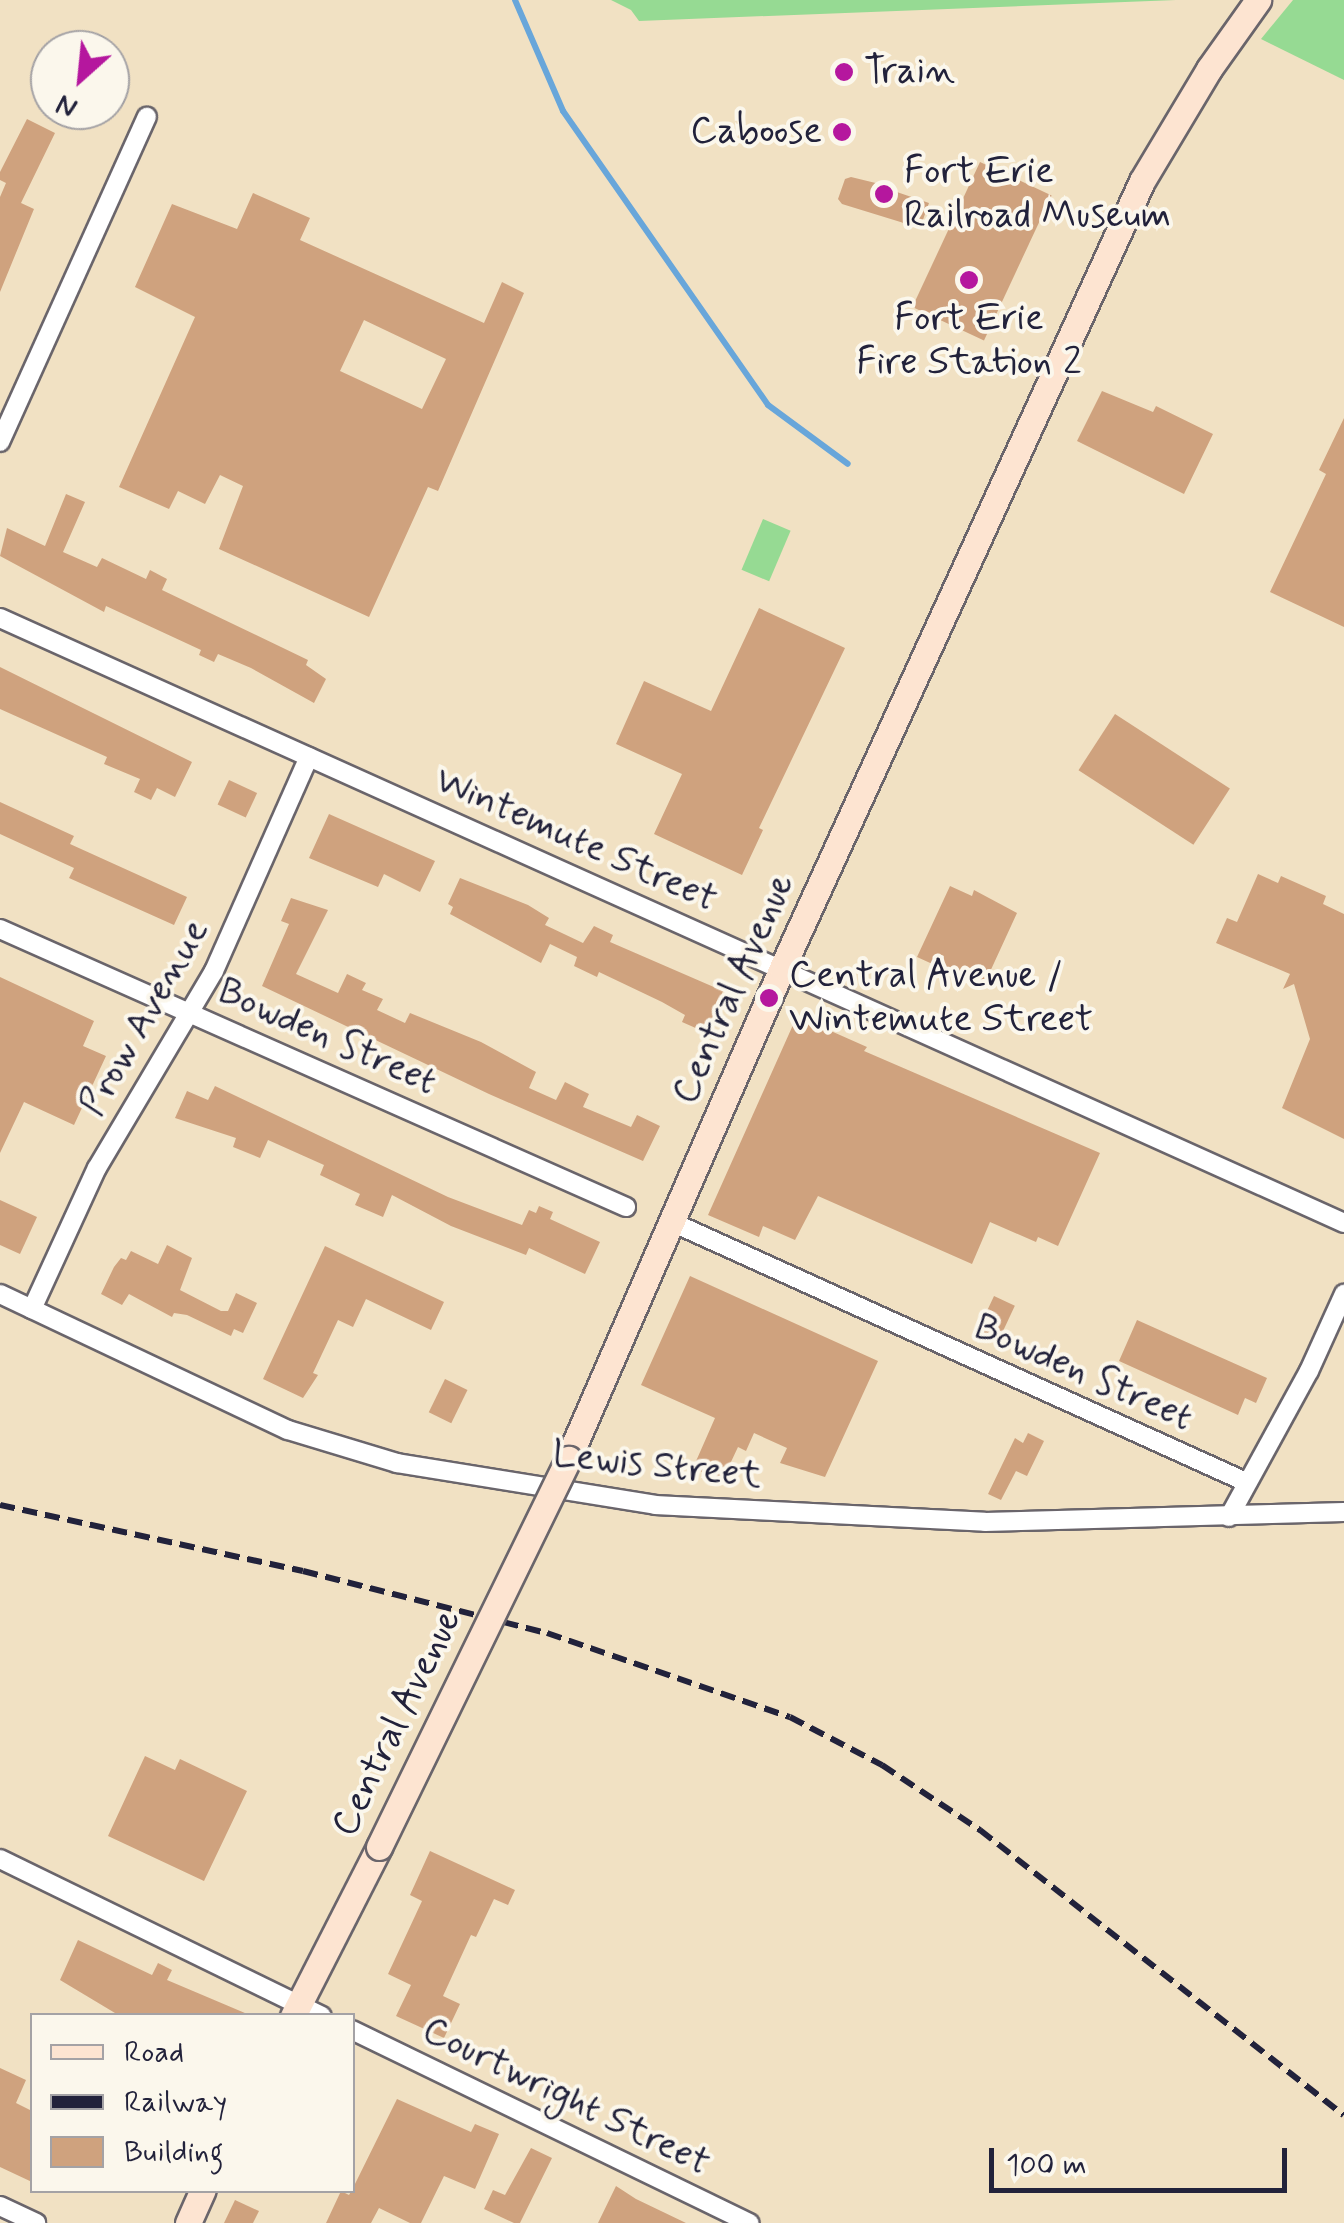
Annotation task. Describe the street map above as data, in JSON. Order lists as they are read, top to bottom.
{
  "streets": {
    "main road": ["Central Avenue"],
    "street": [
      "Wintemute Street",
      "Prow Avenue",
      "Bowden Street",
      "Lewis Street",
      "Courtwright Street"
    ]
  },
  "crossings": [
    ["Wintemute Street", "Central Avenue"],
    ["Wintemute Street", "Prow Avenue"],
    ["Central Avenue", "Bowden Street"],
    ["Prow Avenue", "Bowden Street"],
    ["Prow Avenue", "Lewis Street"]
  ],
  "places": [
    "Train",
    "Caboose",
    "Fort Erie Railroad Museum",
    "Fort Erie Fire Station 2",
    "Central Avenue / Wintemute Street"
  ],
  "legend": ["Road", "Railway", "Building"],
  "scale_bar": "100 m",
  "north": "bottom left"
}
